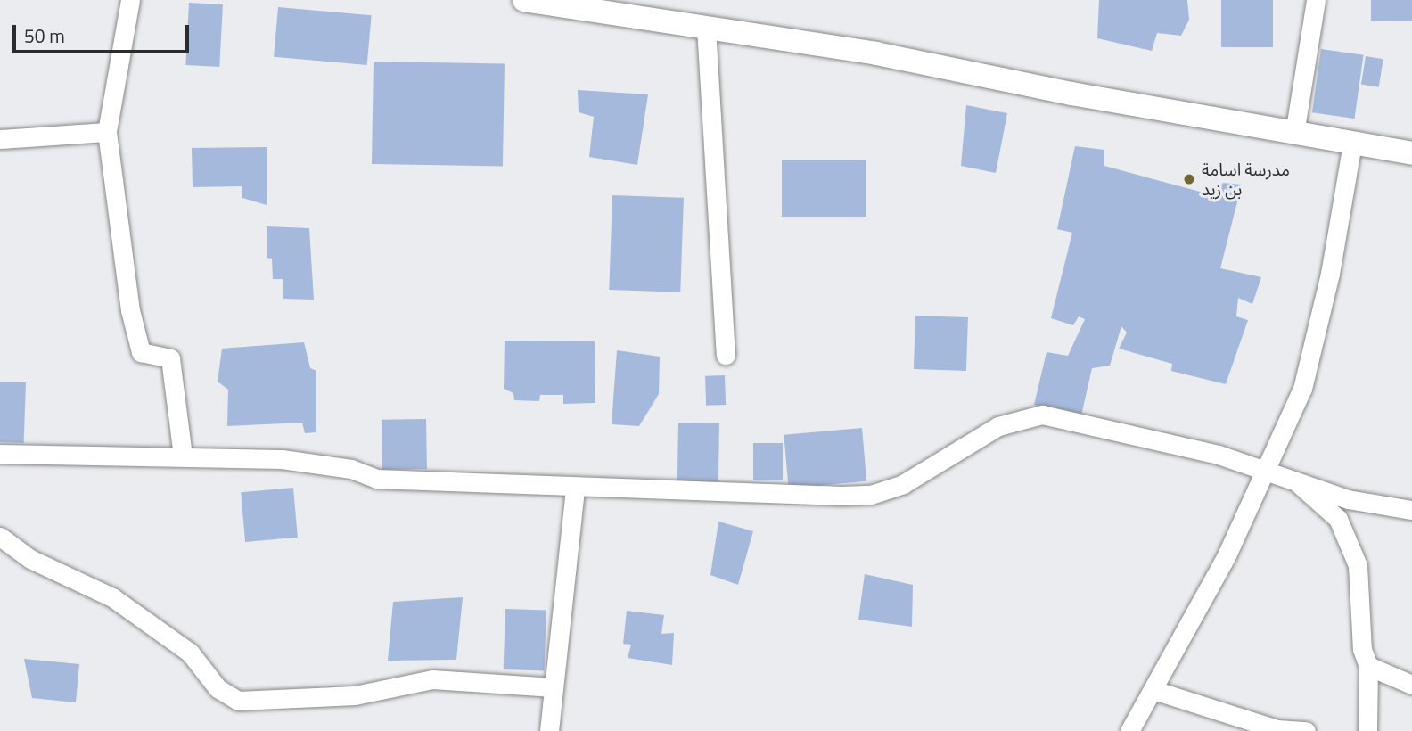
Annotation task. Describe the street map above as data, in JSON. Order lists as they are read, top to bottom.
{
  "places": ["مدرسة اسامة بن زيد"],
  "scale_bar": "50 m"
}
